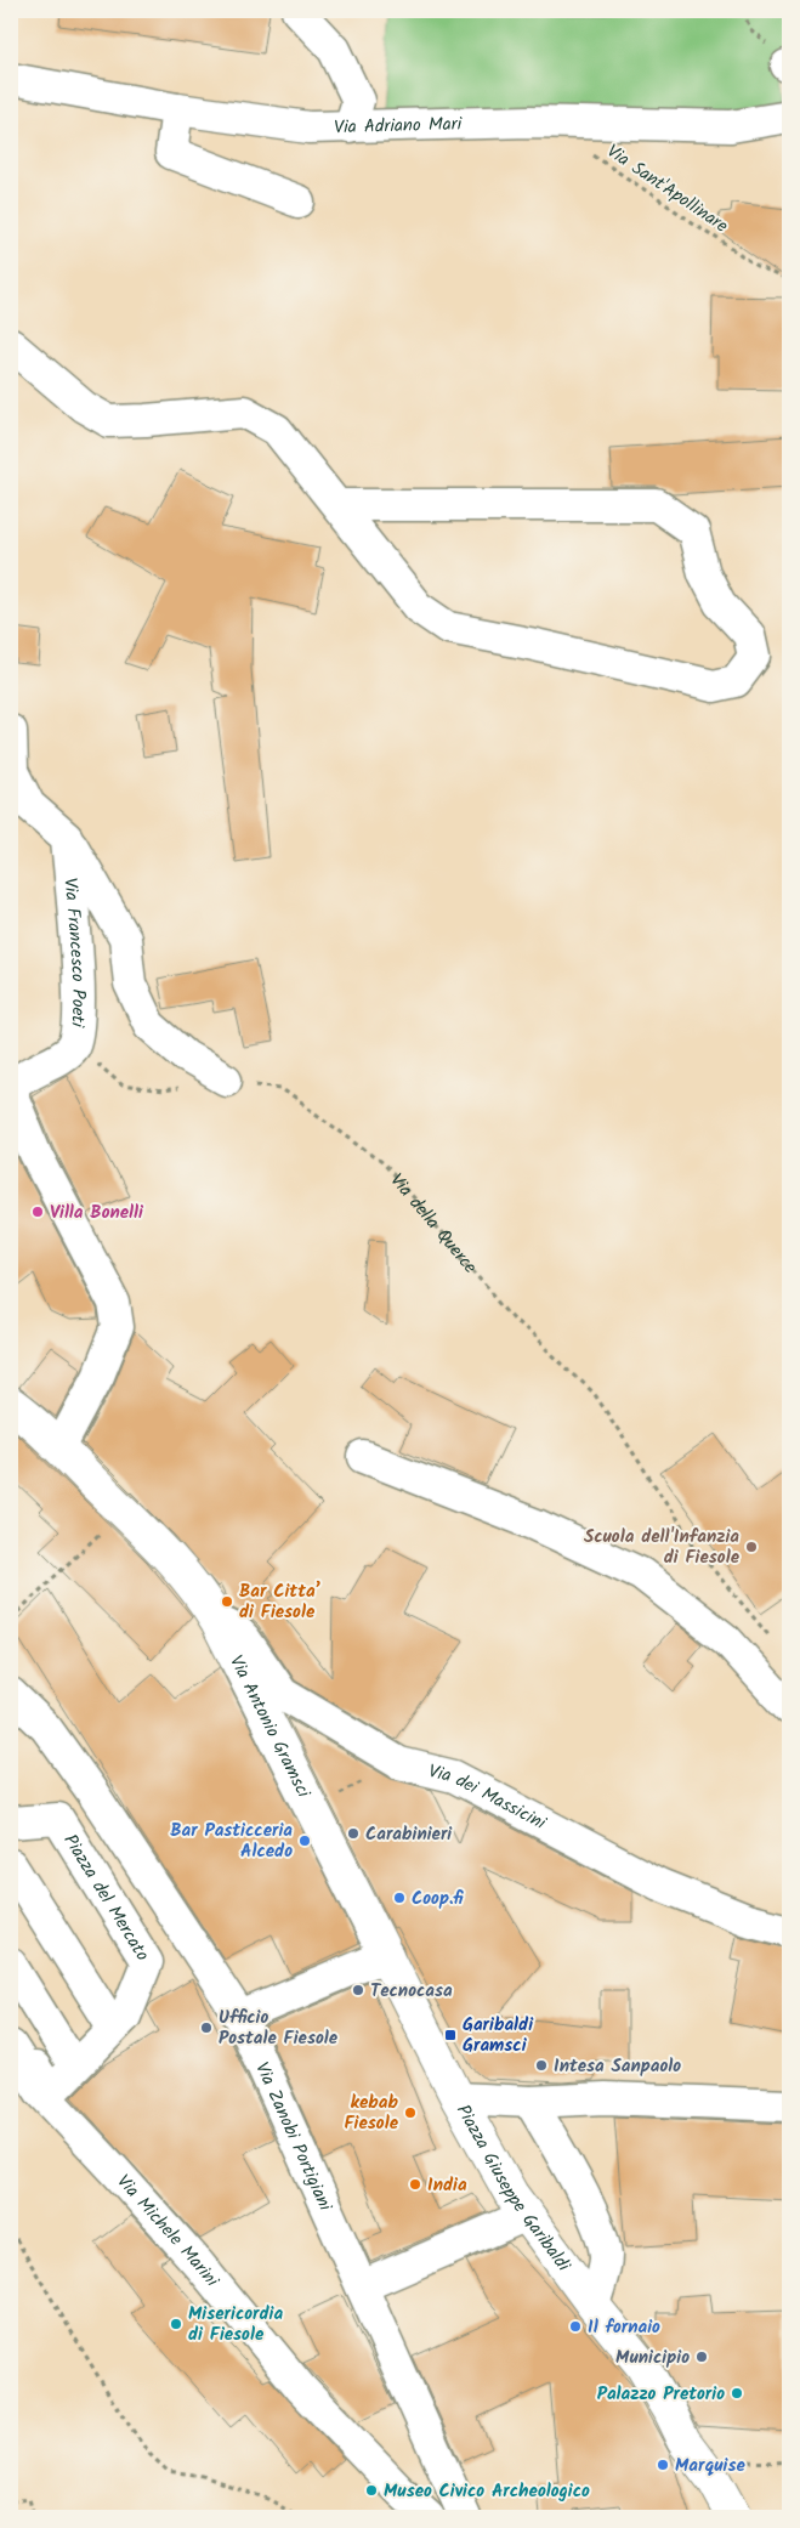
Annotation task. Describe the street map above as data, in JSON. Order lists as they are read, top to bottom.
{
  "streets": {
    "main road": ["Via Antonio Gramsci", "Piazza Giuseppe Garibaldi"],
    "street": [
      "Via Adriano Mari",
      "Via Francesco Poeti",
      "Via dei Massicini",
      "Piazza del Mercato",
      "Via Zanobi Portigiani",
      "Via Michele Marini"
    ],
    "path": ["Via Sant'Apollinare", "Via della Querce"]
  },
  "crossings": [
    ["Via Francesco Poeti", "Via della Querce"],
    ["Via Francesco Poeti", "Via Antonio Gramsci"],
    ["Via Antonio Gramsci", "Via dei Massicini"],
    ["Via Antonio Gramsci", "Piazza Giuseppe Garibaldi"],
    ["Piazza del Mercato", "Via Michele Marini"]
  ],
  "places": {
    "other": [
      "Villa Bonelli",
      "Scuola dell'Infanzia di Fiesole",
      "Bar Citta’ di Fiesole",
      "Carabinieri",
      "Bar Pasticceria Alcedo",
      "Coop.fi",
      "Tecnocasa",
      "Ufficio Postale Fiesole",
      "Intesa Sanpaolo",
      "kebab Fiesole",
      "India",
      "Misericordia di Fiesole",
      "Il fornaio",
      "Municipio",
      "Palazzo Pretorio",
      "Marquise",
      "Museo Civico Archeologico"
    ],
    "transit": ["Garibaldi Gramsci"]
  }
}
